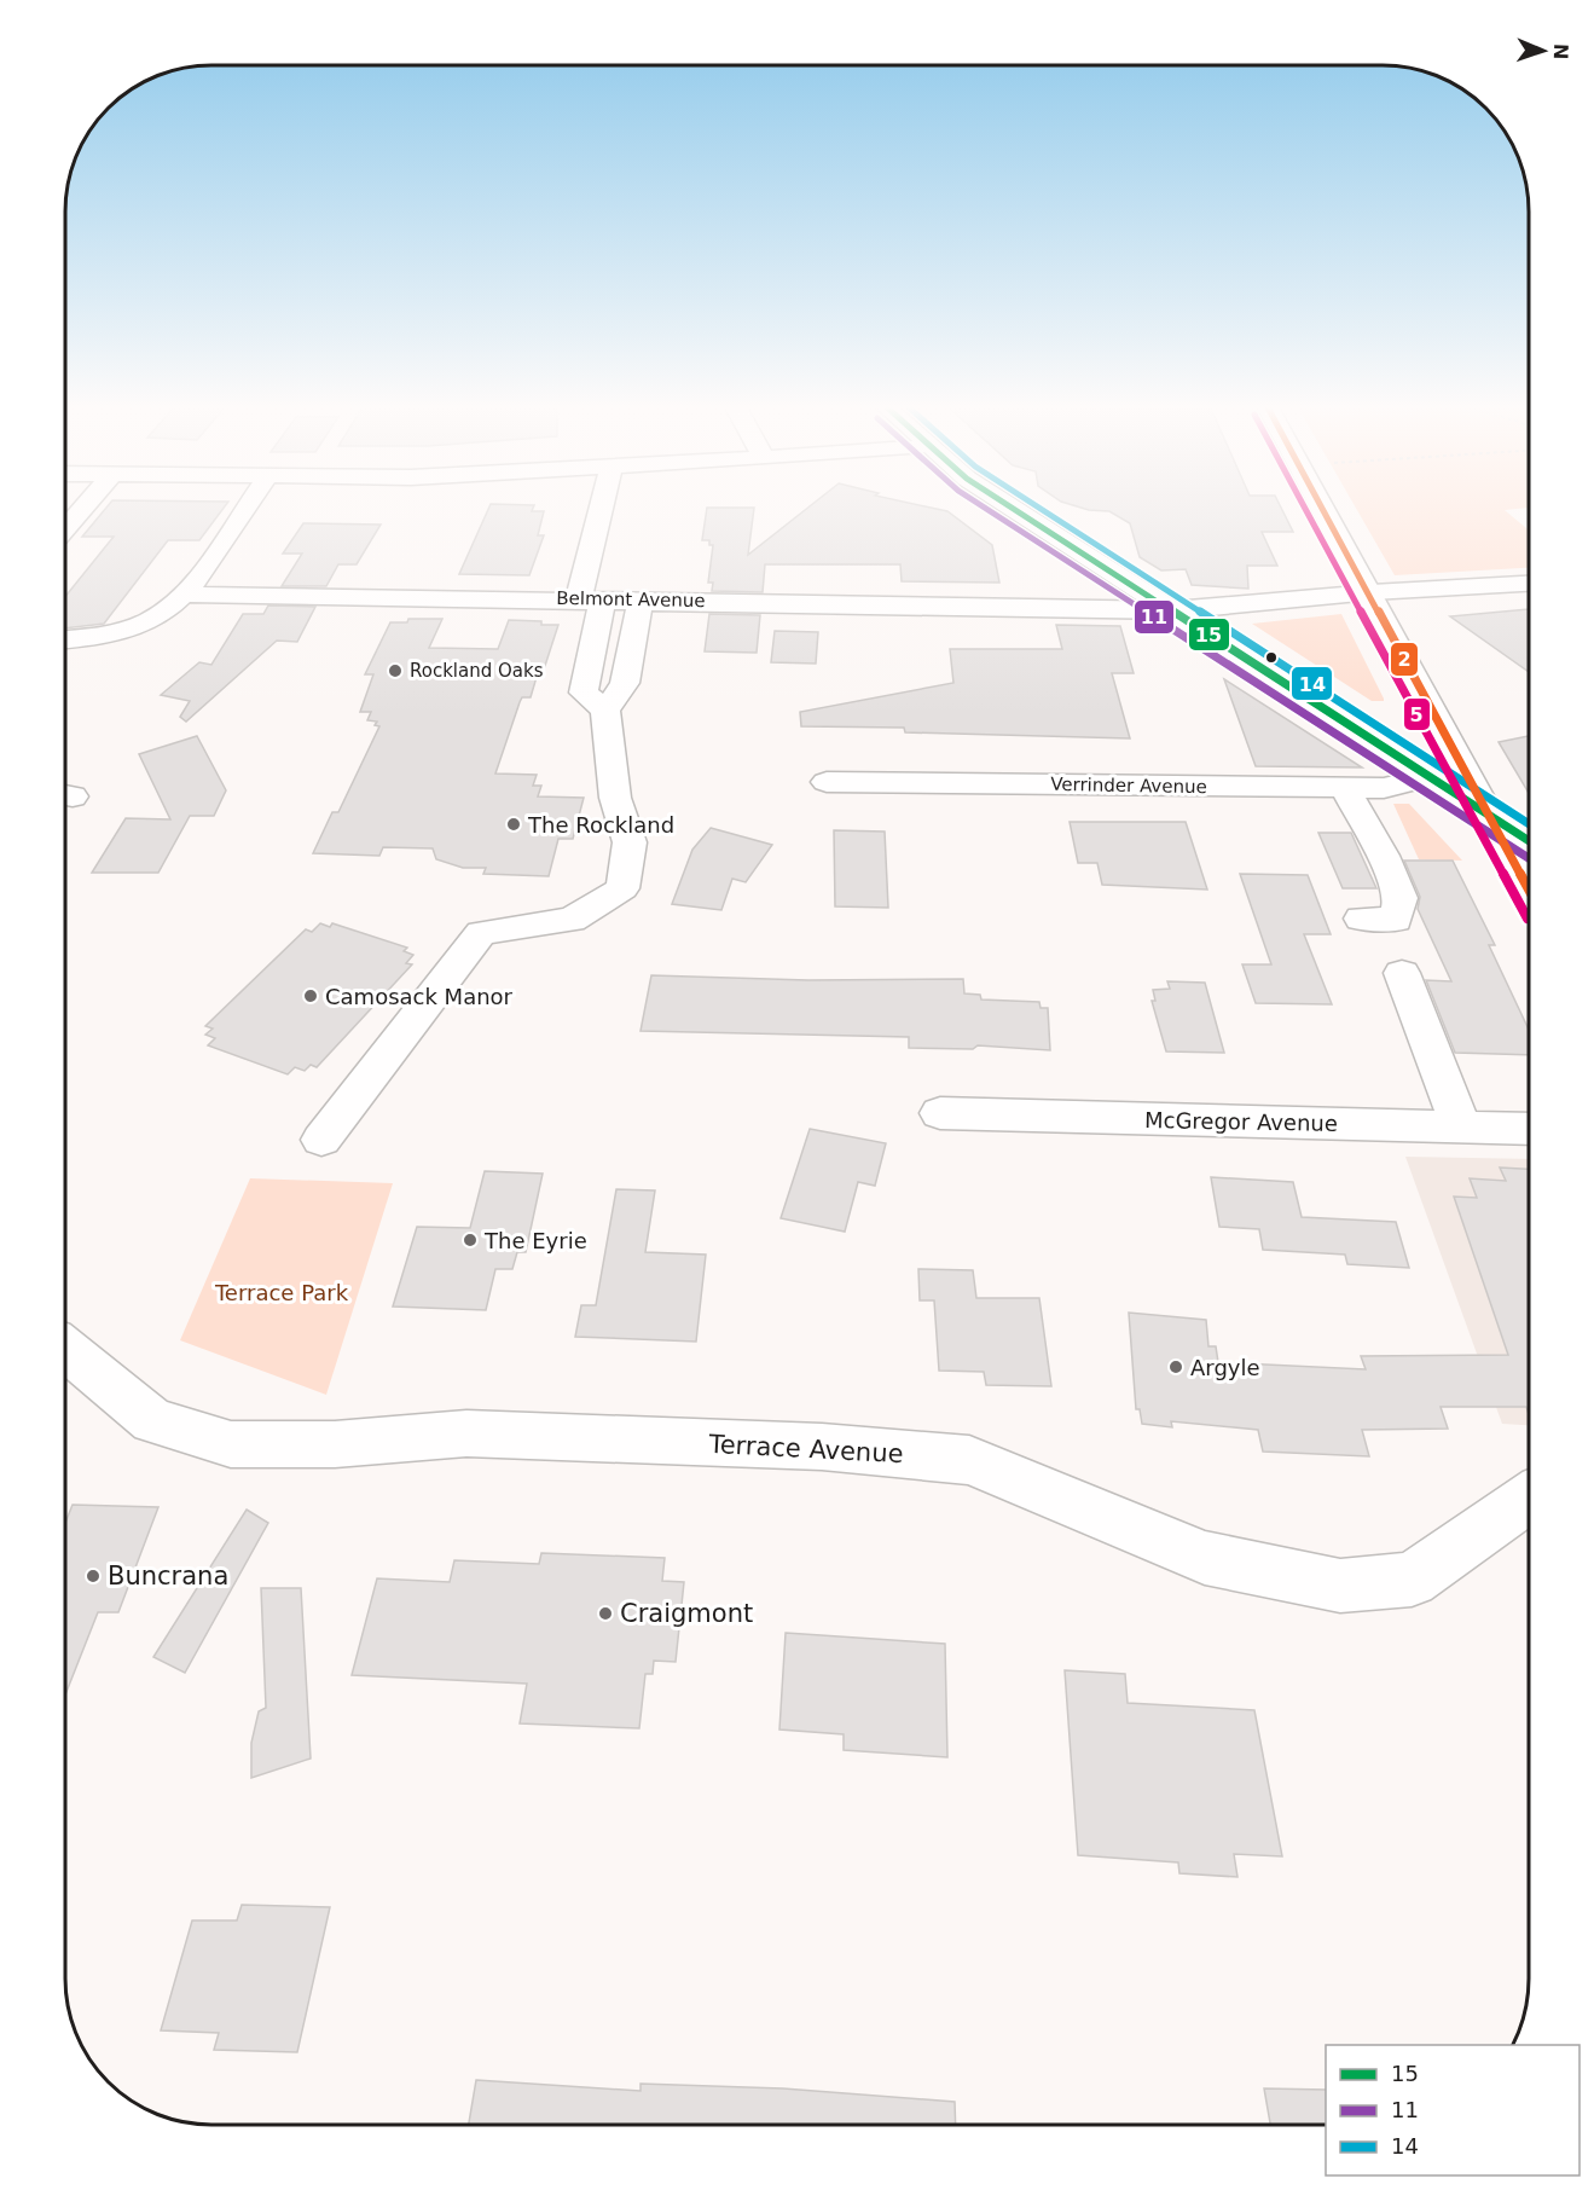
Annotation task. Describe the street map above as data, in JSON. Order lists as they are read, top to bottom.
{
  "streets": {
    "street": [
      "Belmont Avenue",
      "Verrinder Avenue",
      "McGregor Avenue",
      "Terrace Avenue"
    ]
  },
  "parks": ["Terrace Park"],
  "places": [
    "Rockland Oaks",
    "The Rockland",
    "Camosack Manor",
    "The Eyrie",
    "Argyle",
    "Buncrana",
    "Craigmont"
  ],
  "lines": [
    "transit line 15",
    "transit line 11",
    "transit line 14",
    "transit line 2",
    "transit line 5"
  ],
  "legend": ["15", "11", "14"],
  "north": "right"
}
